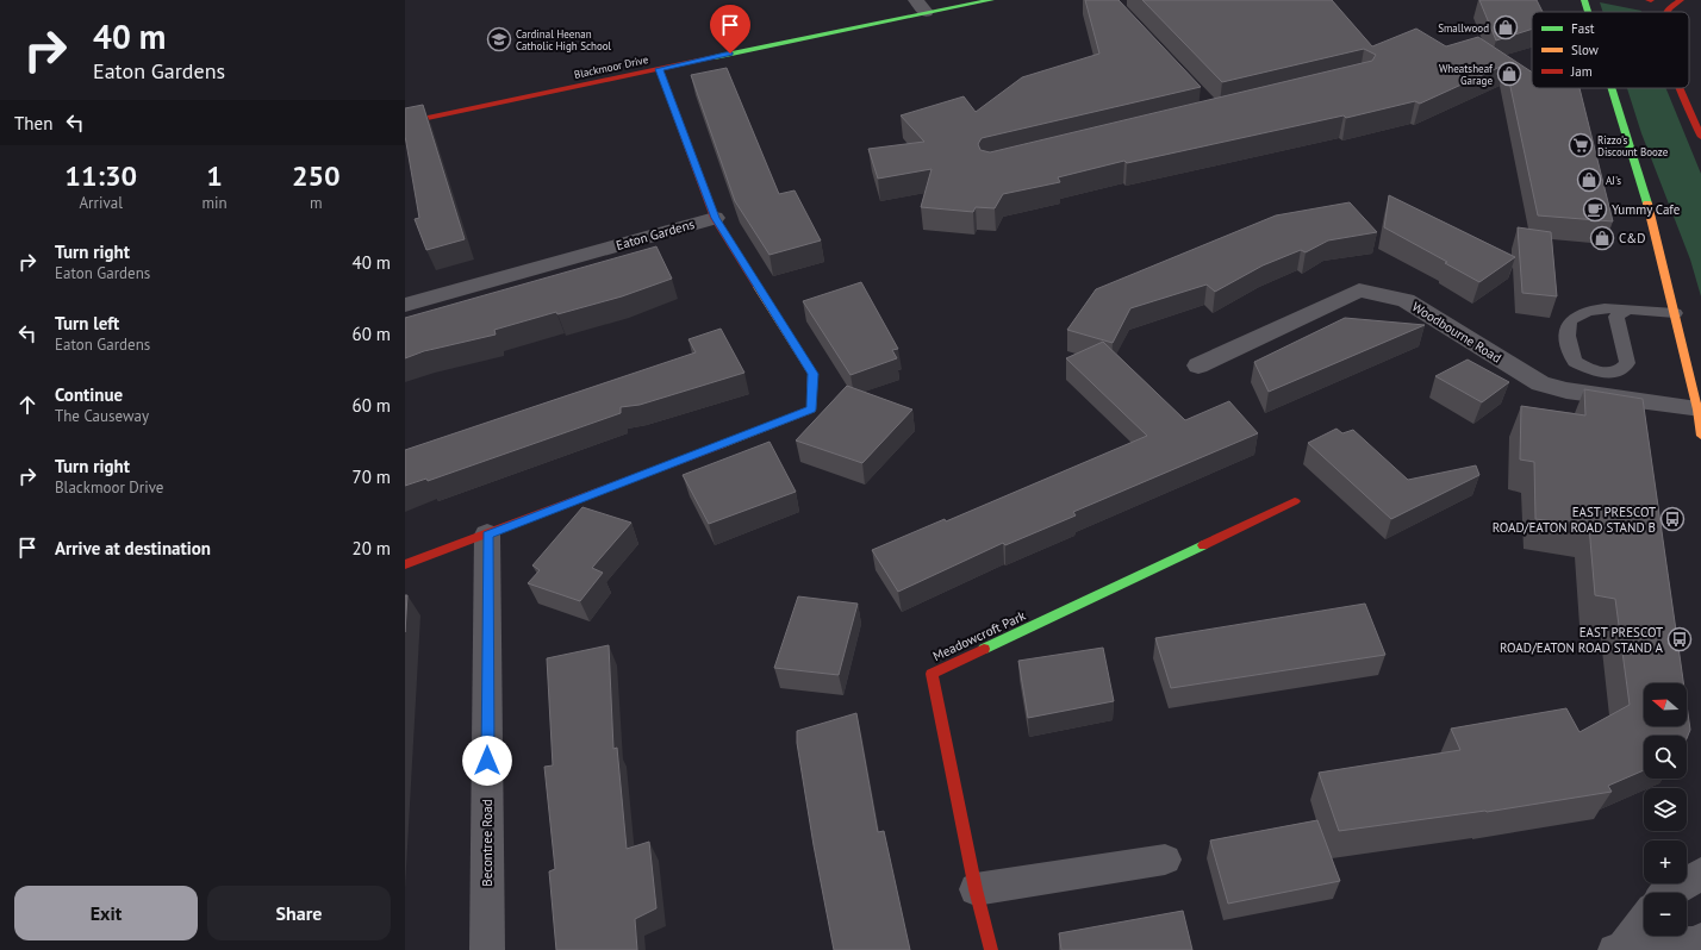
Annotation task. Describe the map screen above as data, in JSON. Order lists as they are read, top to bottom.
{
  "streets": {
    "main road": ["Blackmoor Drive", "Meadowcroft Park"],
    "street": ["Eaton Gardens", "Woodbourne Road", "Becontree Road"]
  },
  "places": {
    "shop": [
      "Smallwood",
      "Wheatsheaf Garage",
      "AJ's",
      "C&D"
    ],
    "school or university": ["Cardinal Heenan Catholic High School"],
    "supermarket": ["Rizzo's Discount Booze"],
    "cafe": ["Yummy Cafe"],
    "bus stop": ["EAST PRESCOT ROAD/EATON ROAD STAND B", "EAST PRESCOT ROAD/EATON ROAD STAND A"]
  },
  "legend": ["Fast", "Slow", "Jam"],
  "north": "left",
  "page": {
    "turn": ["40 m", "Eaton Gardens"],
    "then": "Then",
    "eta": [
      "11:30",
      "Arrival",
      "1",
      "min",
      "250",
      "m"
    ],
    "list": [
      {
        "name": "Turn right",
        "note": "Eaton Gardens",
        "value": "40 m"
      },
      {
        "name": "Turn left",
        "note": "Eaton Gardens",
        "value": "60 m"
      },
      {
        "name": "Continue",
        "note": "The Causeway",
        "value": "60 m"
      },
      {
        "name": "Turn right",
        "note": "Blackmoor Drive",
        "value": "70 m"
      },
      {
        "name": "Arrive at destination",
        "value": "20 m"
      }
    ],
    "map_buttons": ["+", "−"],
    "buttons": ["Exit", "Share"]
  }
}
